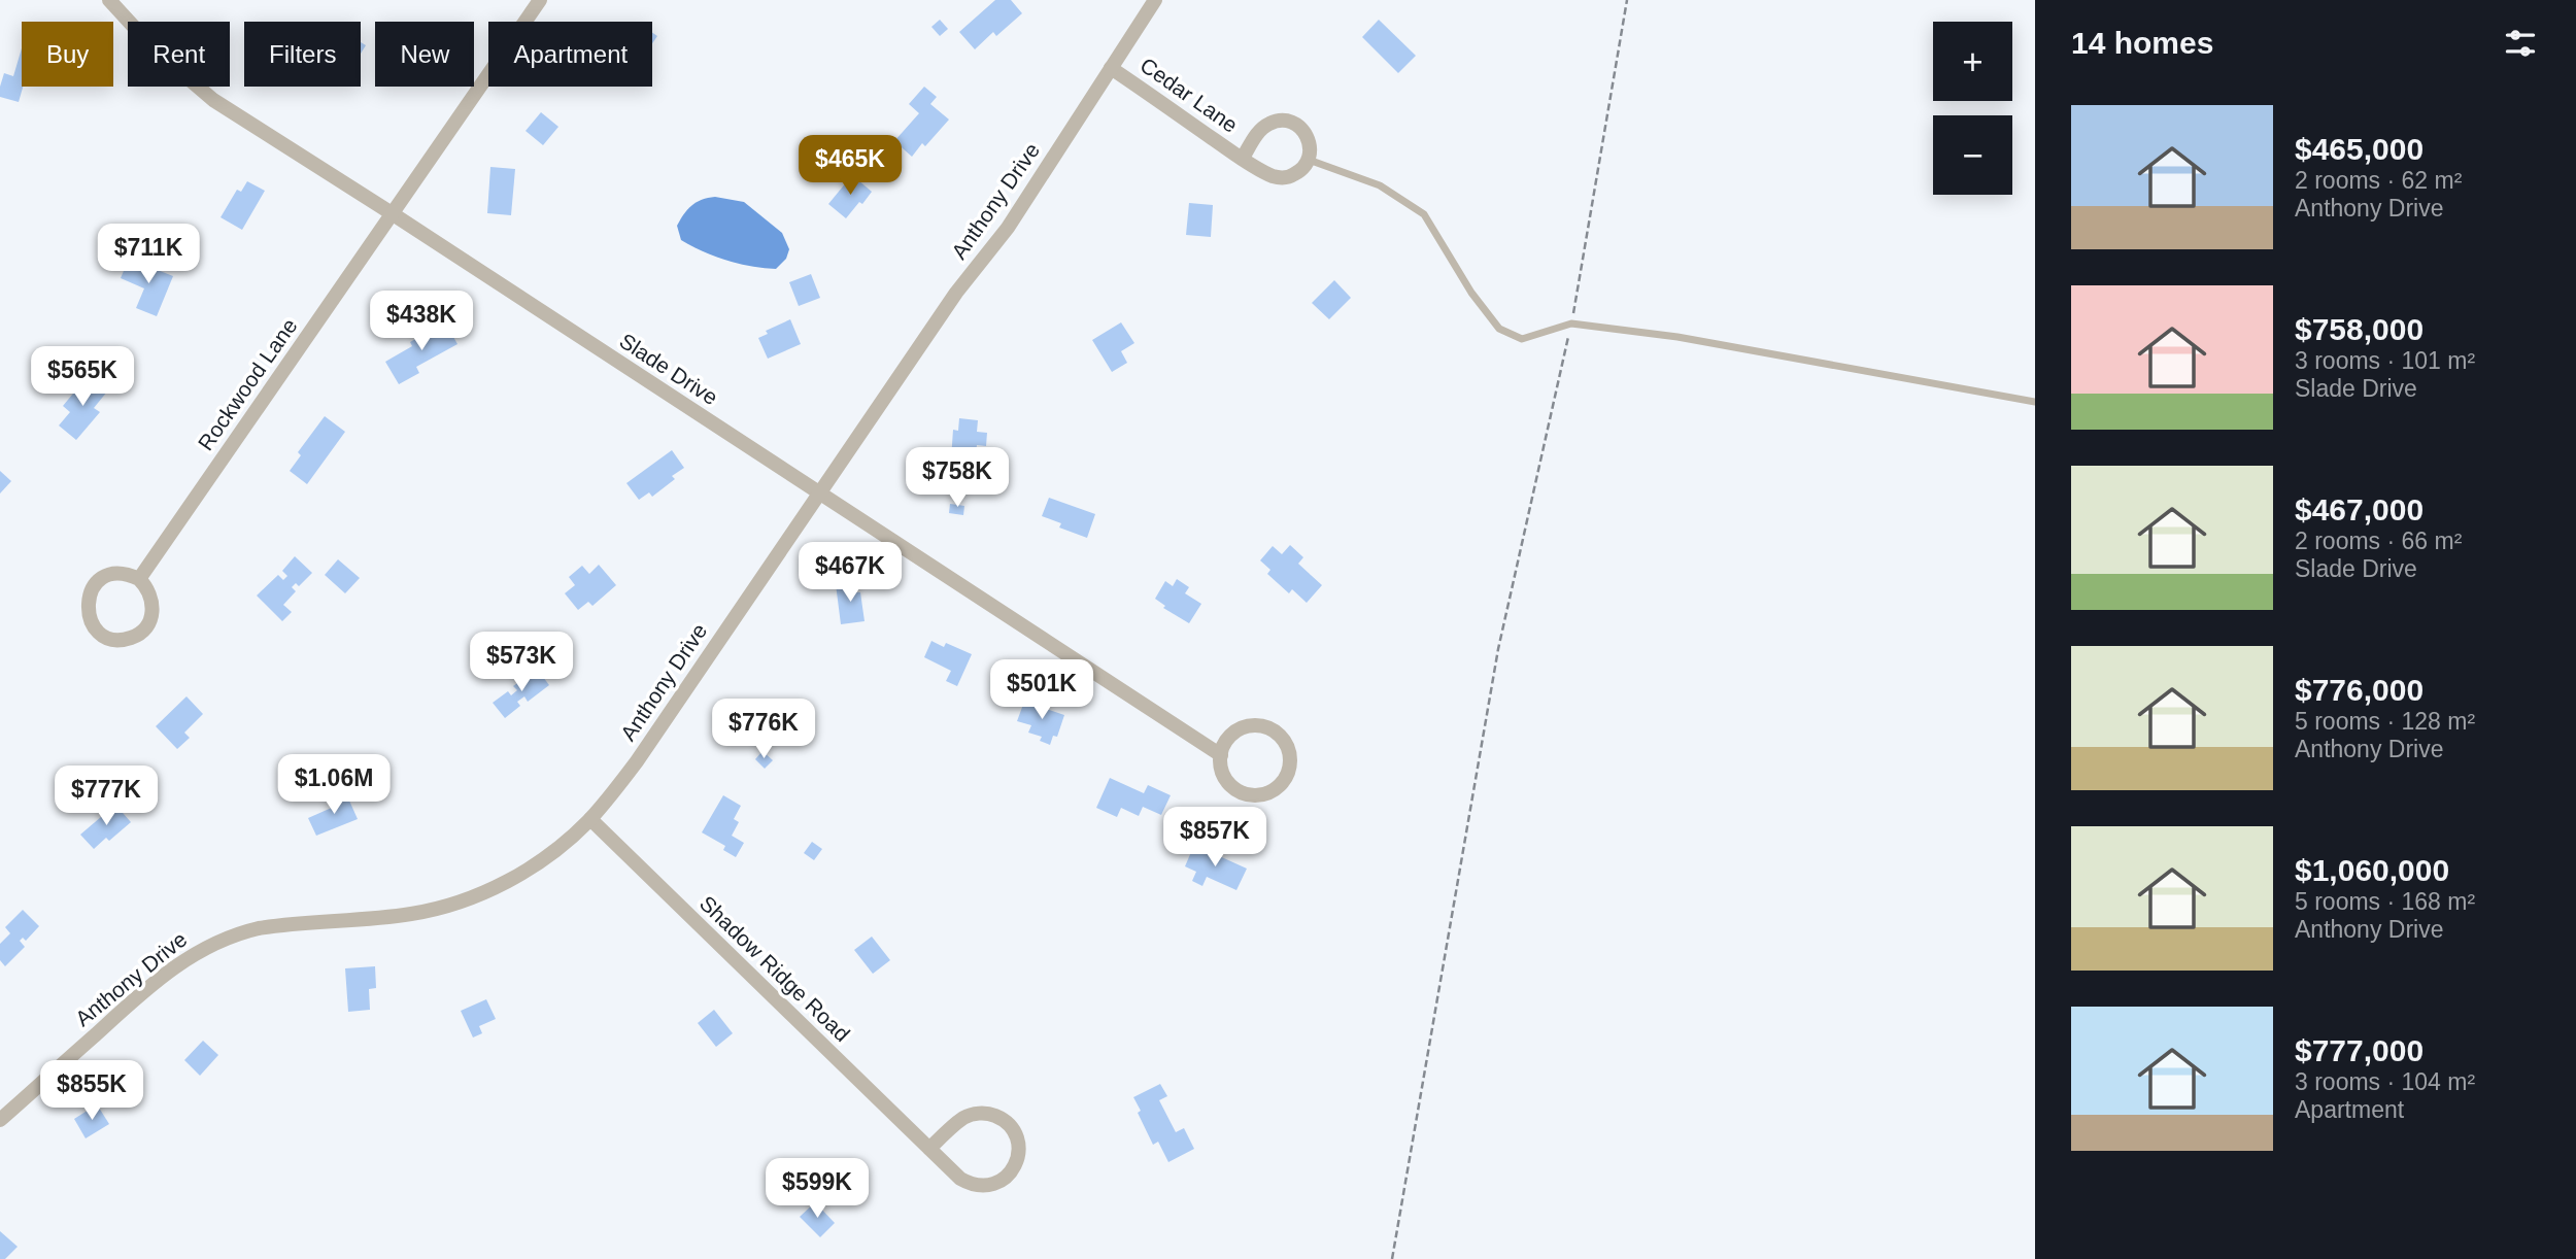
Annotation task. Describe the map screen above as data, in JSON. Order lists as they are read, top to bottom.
{
  "streets": {
    "street": [
      "Cedar Lane",
      "Anthony Drive",
      "Slade Drive",
      "Rockwood Lane",
      "Shadow Ridge Road"
    ]
  },
  "crossings": [
    ["Cedar Lane", "Anthony Drive"],
    ["Anthony Drive", "Slade Drive"],
    ["Anthony Drive", "Shadow Ridge Road"],
    ["Slade Drive", "Rockwood Lane"]
  ],
  "page": {
    "heading": "14 homes",
    "map_buttons": ["+", "−"],
    "chip": [
      "Buy",
      "Rent",
      "Filters",
      "New",
      "Apartment"
    ],
    "list": [
      {
        "name": "$465,000",
        "note": "2 rooms · 62 m² · Anthony Drive"
      },
      {
        "name": "$758,000",
        "note": "3 rooms · 101 m² · Slade Drive"
      },
      {
        "name": "$467,000",
        "note": "2 rooms · 66 m² · Slade Drive"
      },
      {
        "name": "$776,000",
        "note": "5 rooms · 128 m² · Anthony Drive"
      },
      {
        "name": "$1,060,000",
        "note": "5 rooms · 168 m² · Anthony Drive"
      },
      {
        "name": "$777,000",
        "note": "3 rooms · 104 m² · Apartment"
      }
    ],
    "price": [
      "$465K",
      "$711K",
      "$438K",
      "$565K",
      "$758K",
      "$467K",
      "$573K",
      "$501K",
      "$776K",
      "$1.06M",
      "$777K",
      "$857K",
      "$855K",
      "$599K"
    ]
  }
}
